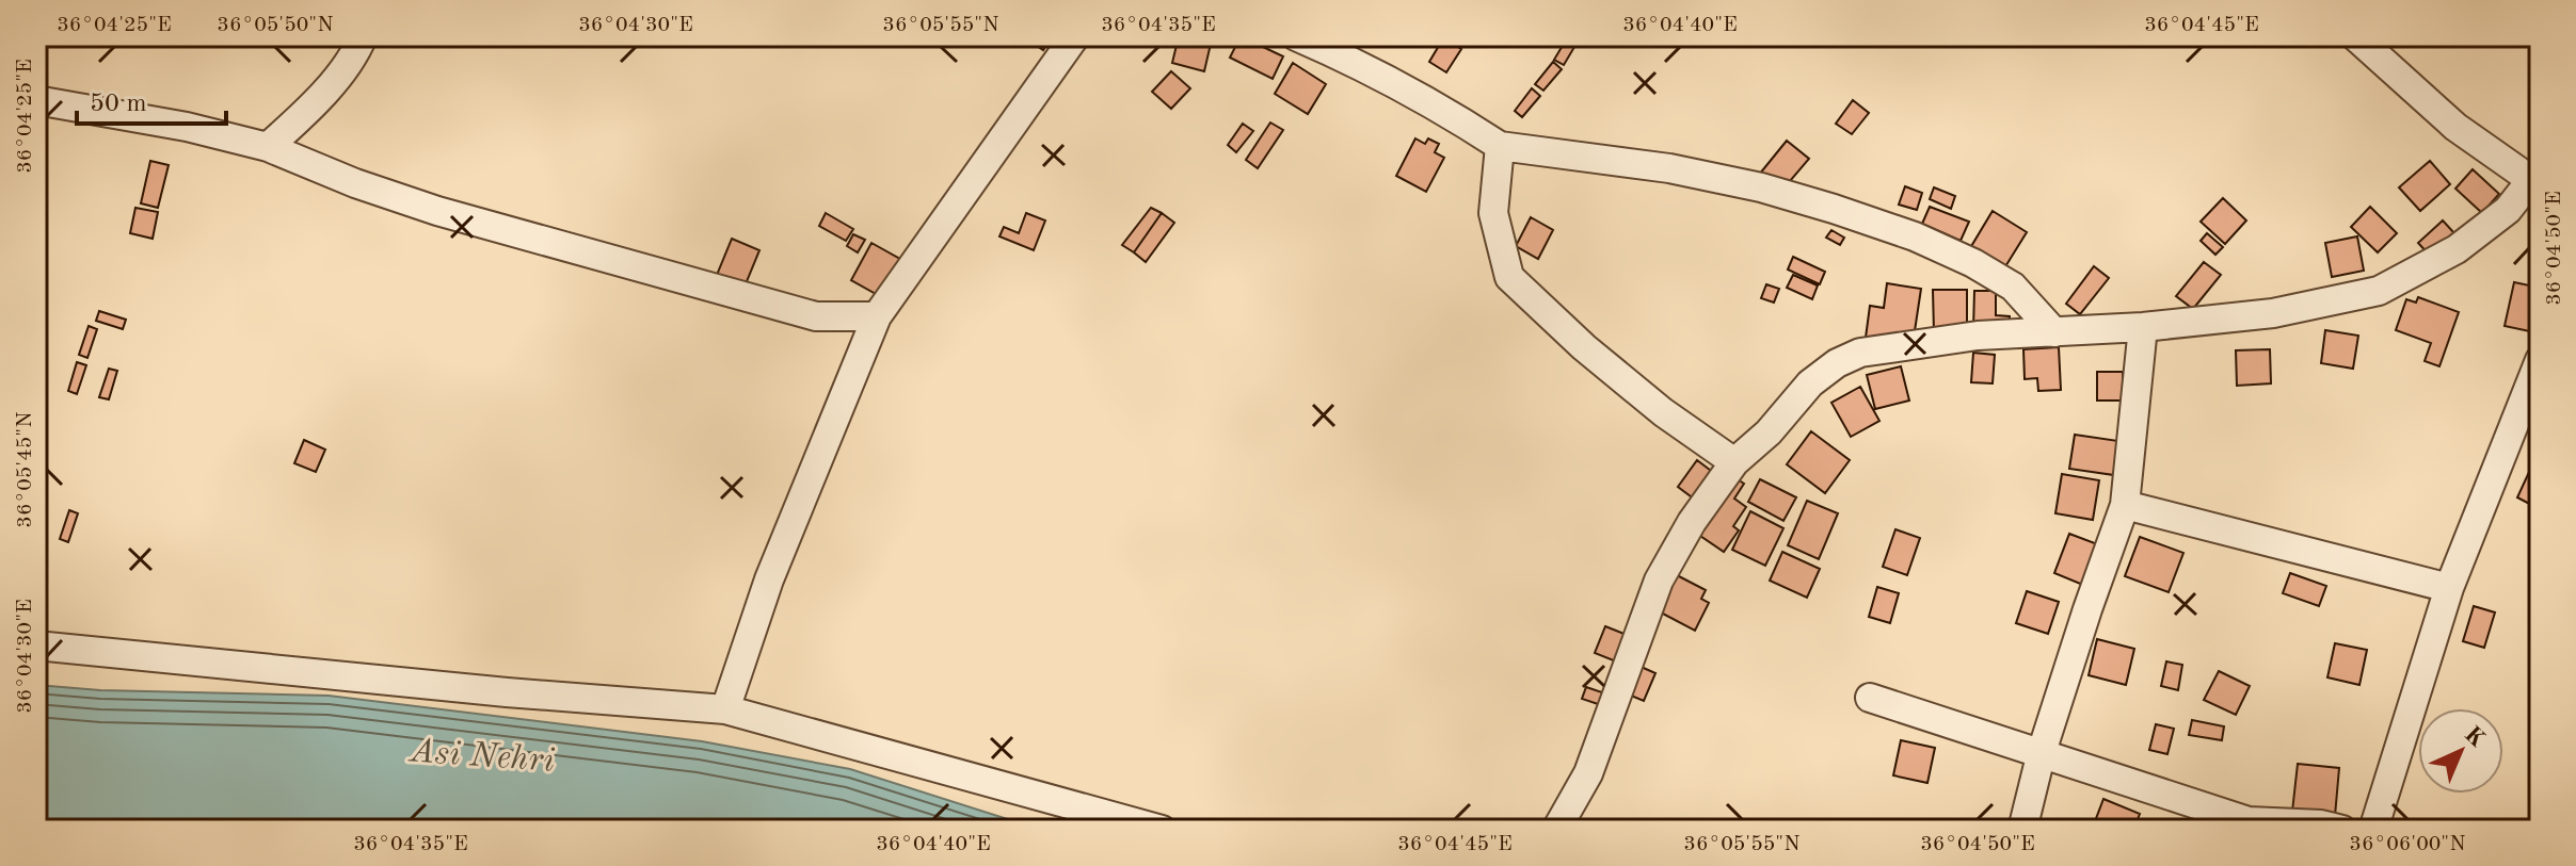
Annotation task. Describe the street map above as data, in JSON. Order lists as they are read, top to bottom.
{
  "water": ["Asi Nehri"],
  "scale_bar": "50 m",
  "north": "top right",
  "coordinates": [
    "36°04'25\"E",
    "36°05'50\"N",
    "36°04'30\"E",
    "36°05'55\"N",
    "36°04'35\"E",
    "36°04'40\"E",
    "36°04'45\"E",
    "36°04'50\"E",
    "36°05'45\"N",
    "36°06'00\"N"
  ]
}
